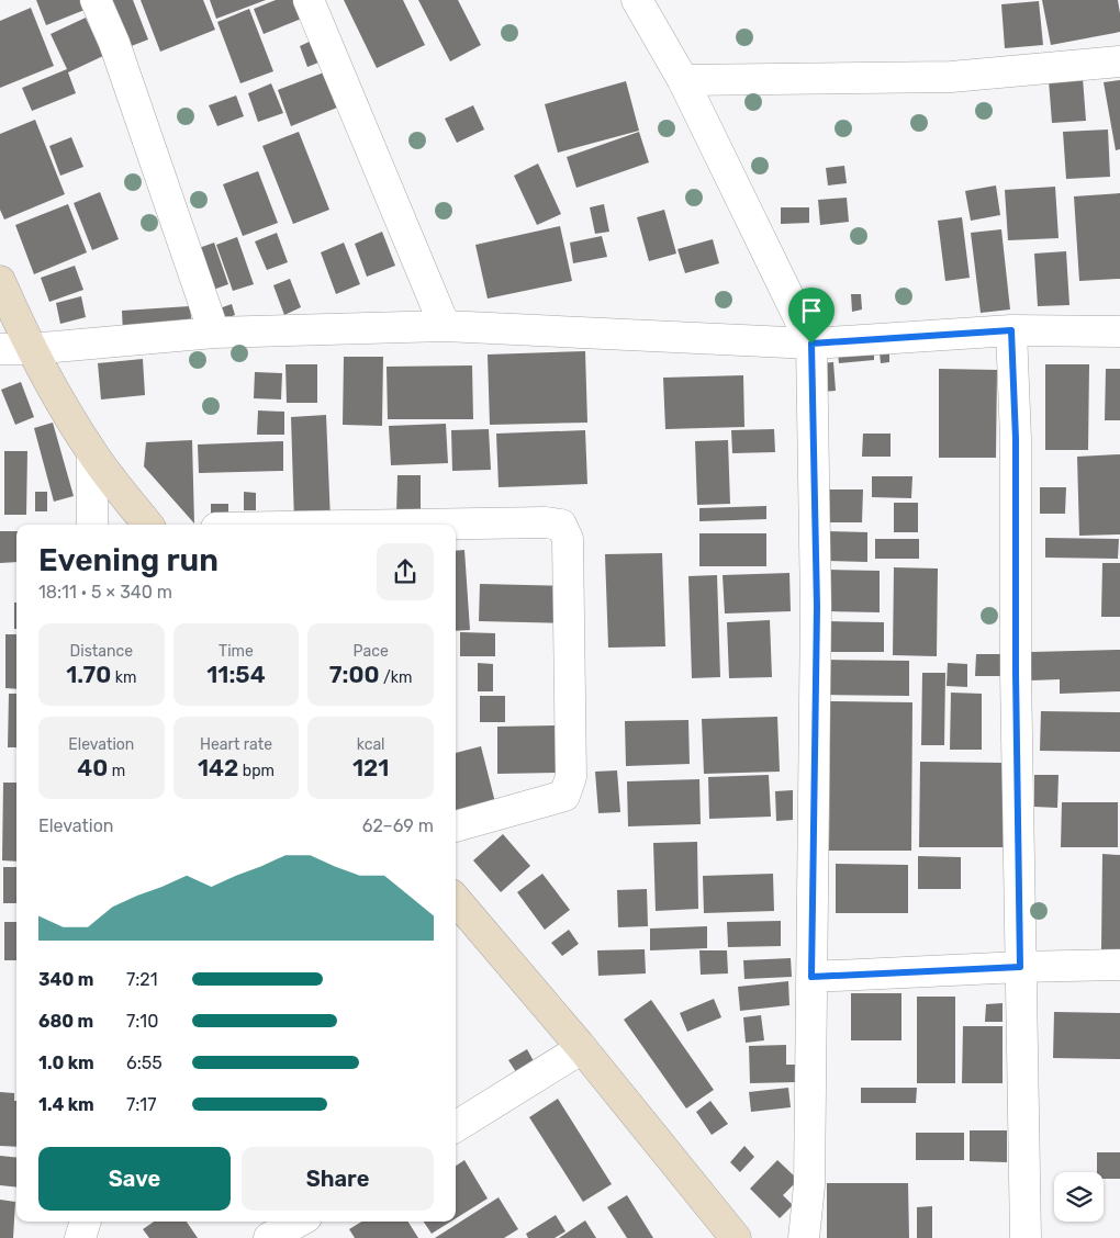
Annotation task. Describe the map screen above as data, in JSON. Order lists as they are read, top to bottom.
{
  "page": {
    "heading": ["Evening run", "18:11 · 5 × 340 m"],
    "stats": [
      ["Distance", "1.70 km"],
      ["Time", "11:54"],
      ["Pace", "7:00 /km"],
      ["Elevation", "40 m"],
      ["Heart rate", "142 bpm"],
      ["kcal", "121"]
    ],
    "chart": ["Elevation", "62–69 m"],
    "list": [
      {
        "name": "340 m",
        "note": "7:21"
      },
      {
        "name": "680 m",
        "note": "7:10"
      },
      {
        "name": "1.0 km",
        "note": "6:55"
      },
      {
        "name": "1.4 km",
        "note": "7:17"
      }
    ],
    "buttons": ["Save", "Share"]
  }
}
